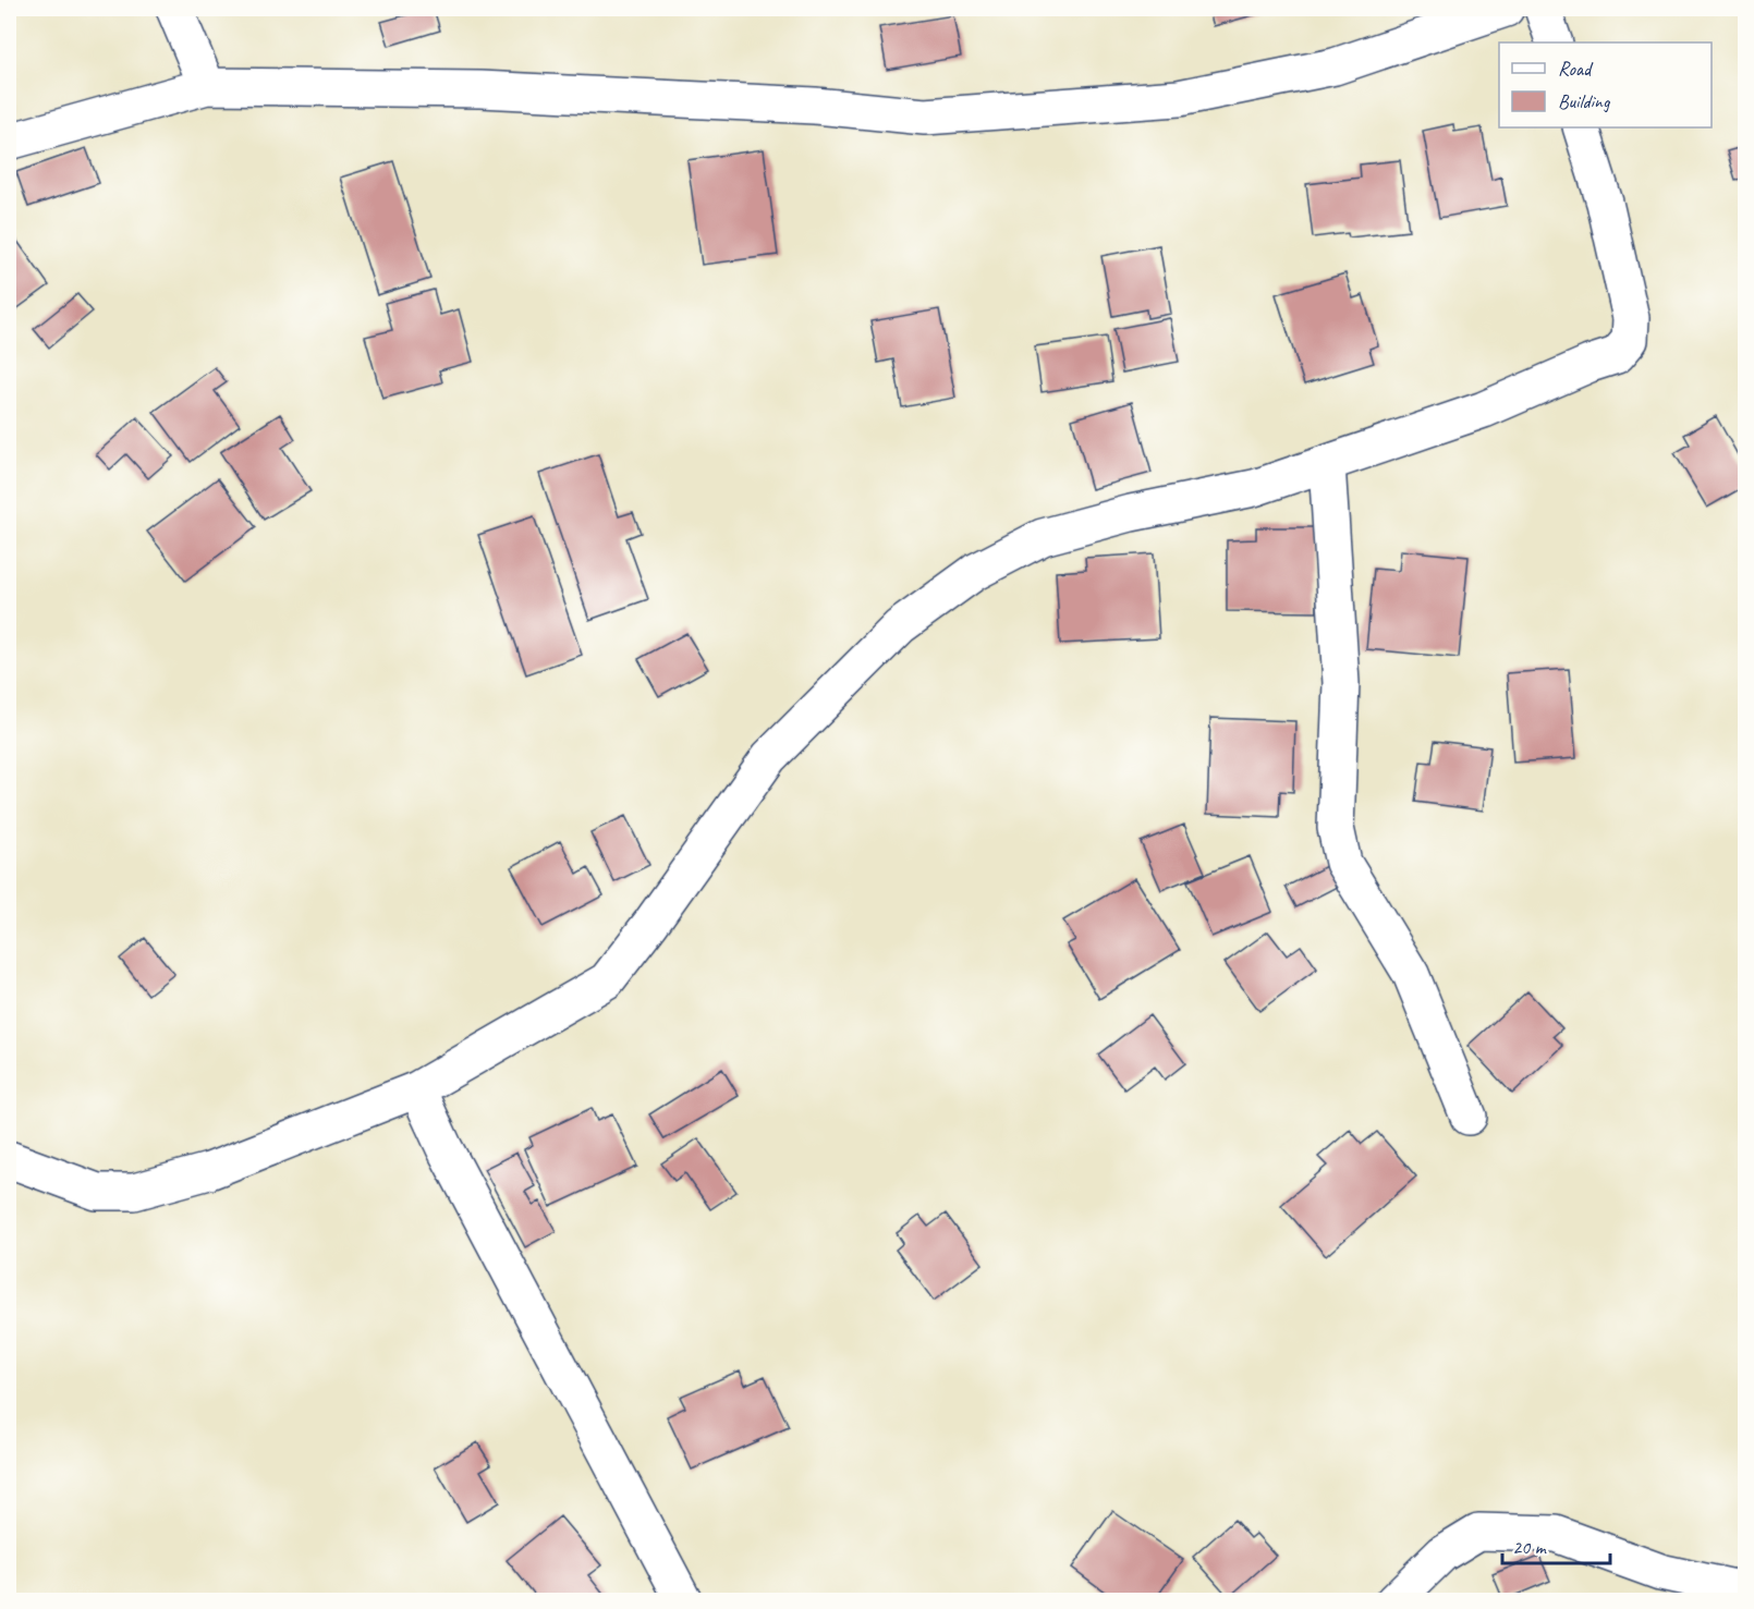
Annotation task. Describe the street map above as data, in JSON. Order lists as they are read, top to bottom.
{
  "legend": ["Road", "Building"],
  "scale_bar": "20 m"
}
